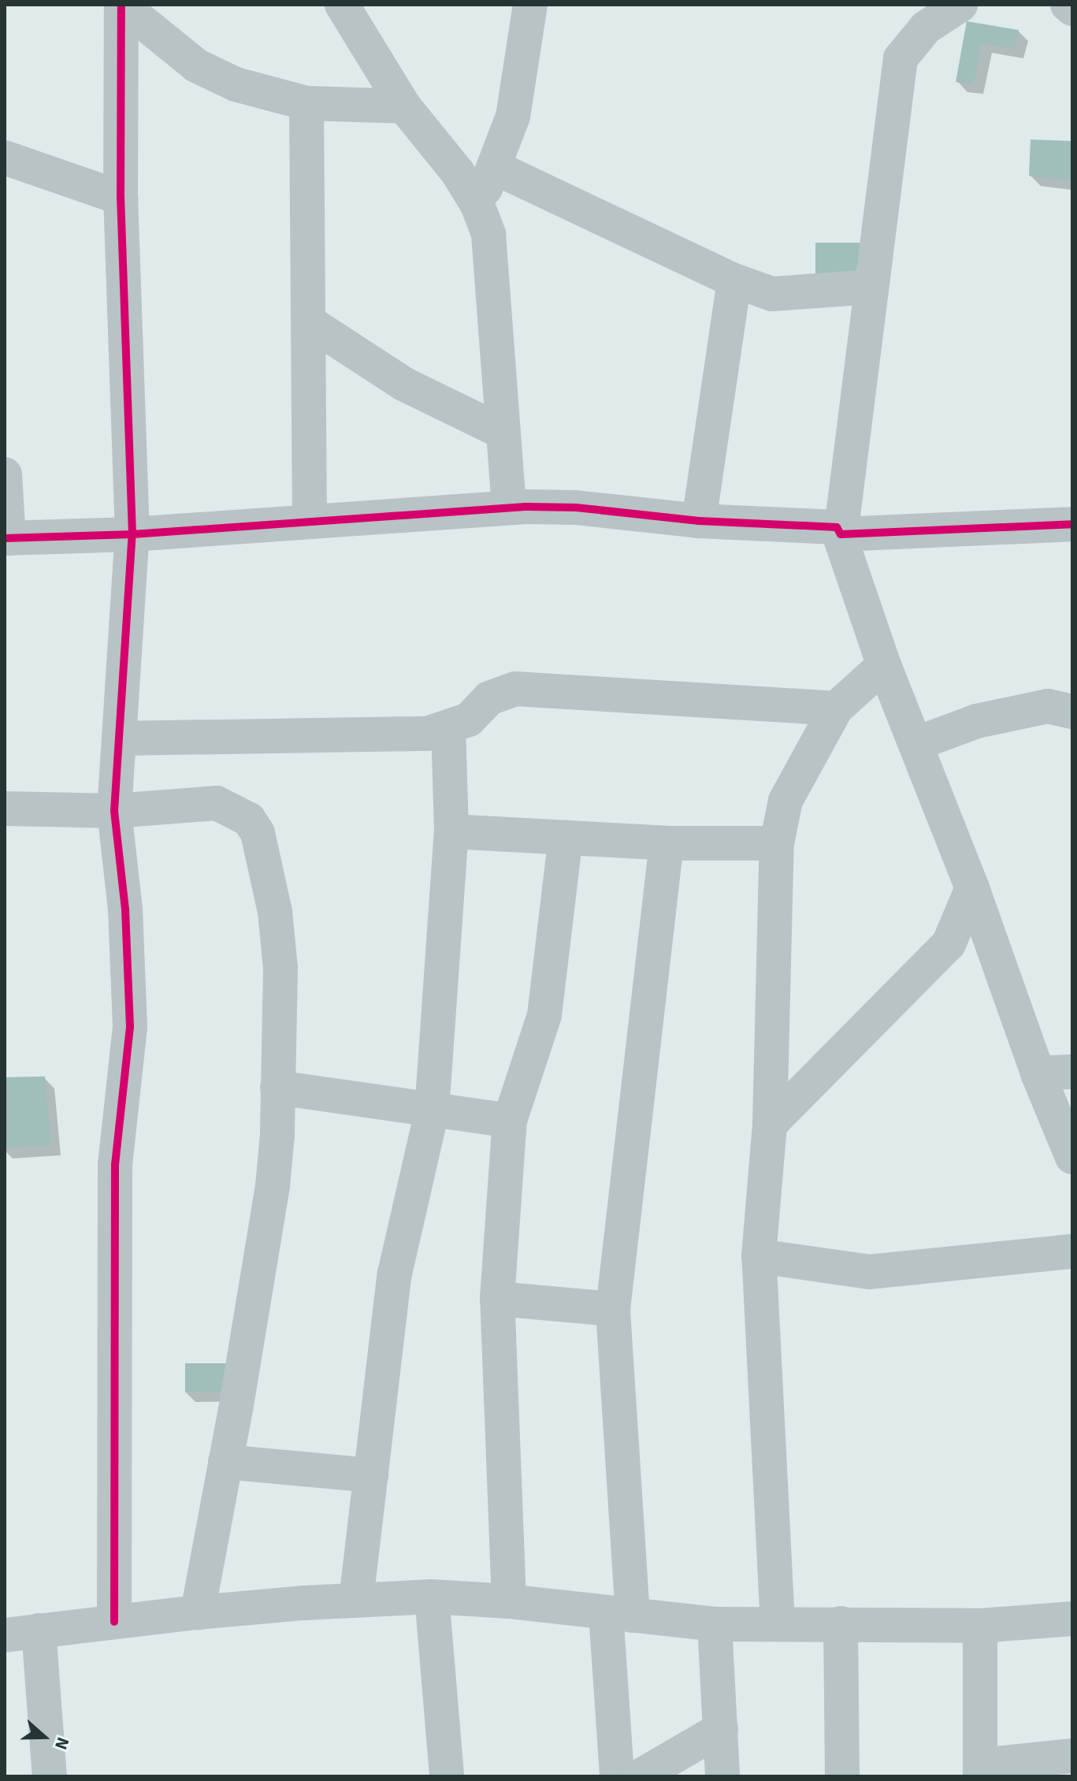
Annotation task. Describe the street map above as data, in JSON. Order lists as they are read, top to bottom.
{
  "north": "right"
}
